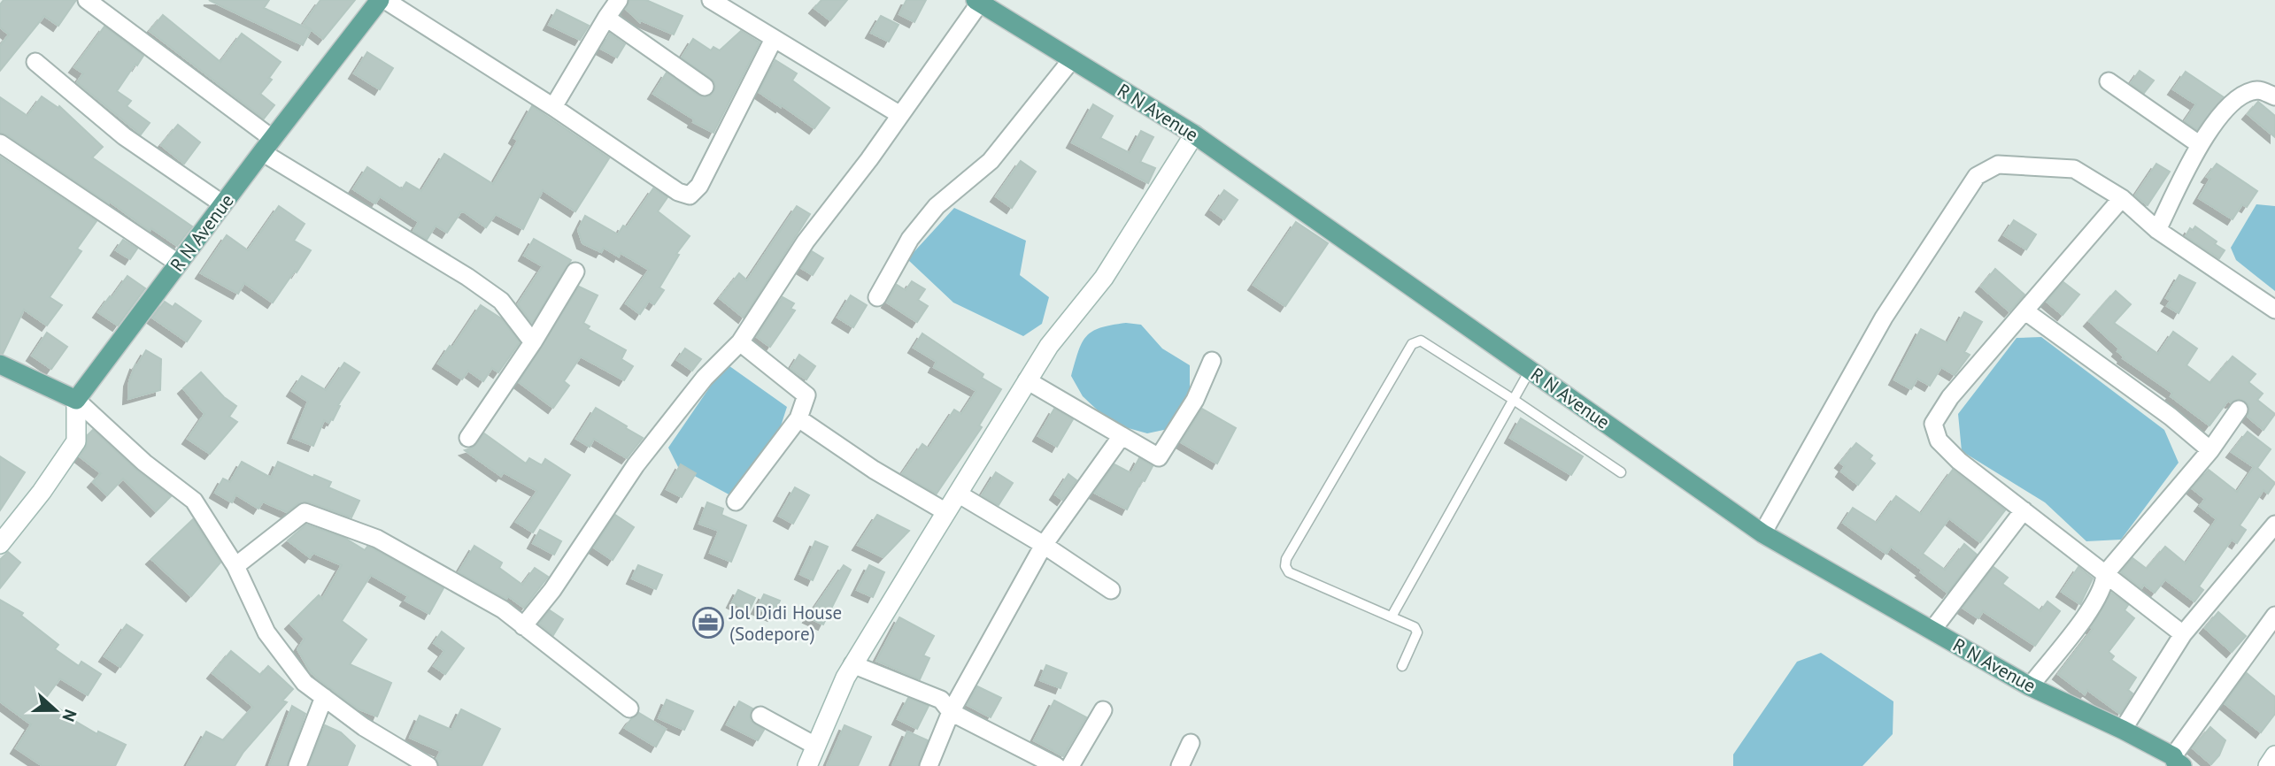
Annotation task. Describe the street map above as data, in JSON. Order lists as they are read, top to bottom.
{
  "streets": {
    "main road": ["R N Avenue"]
  },
  "places": {
    "office": ["Jol Didi House (Sodepore)"]
  },
  "north": "right"
}
